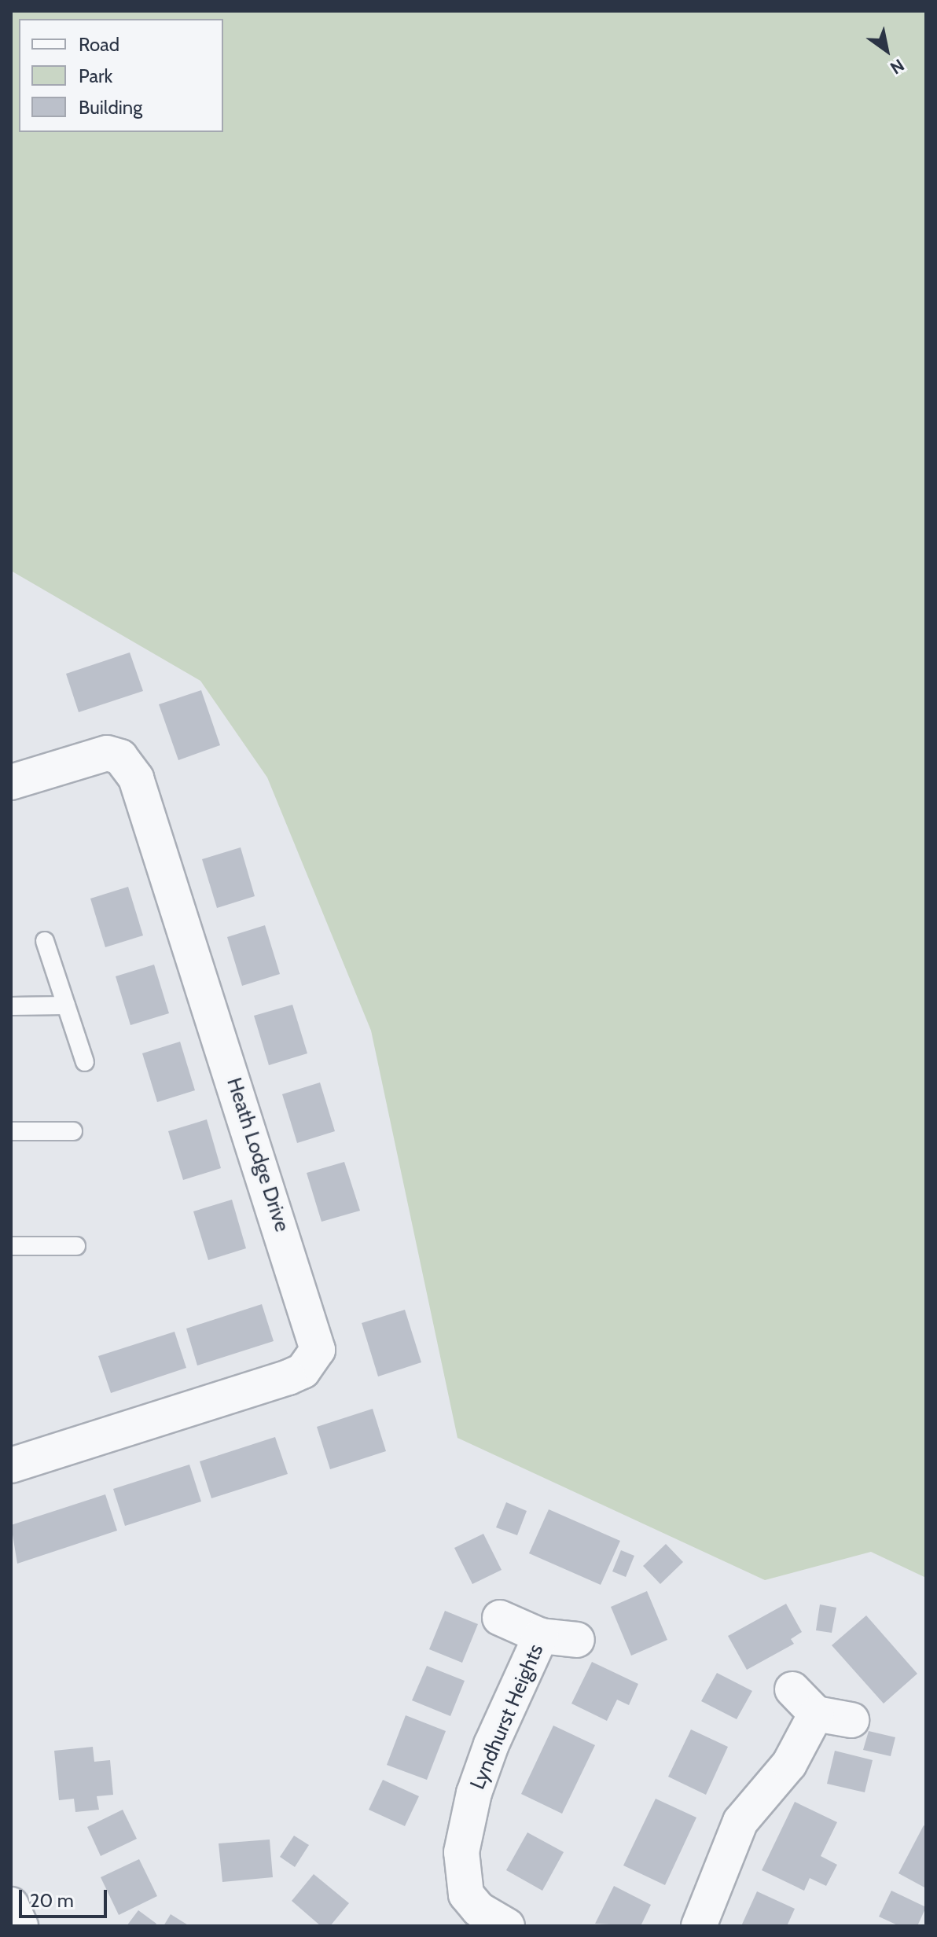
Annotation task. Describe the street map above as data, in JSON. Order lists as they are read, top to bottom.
{
  "streets": {
    "street": ["Heath Lodge Drive", "Lyndhurst Heights"]
  },
  "legend": ["Road", "Park", "Building"],
  "scale_bar": "20 m",
  "north": "bottom right"
}
